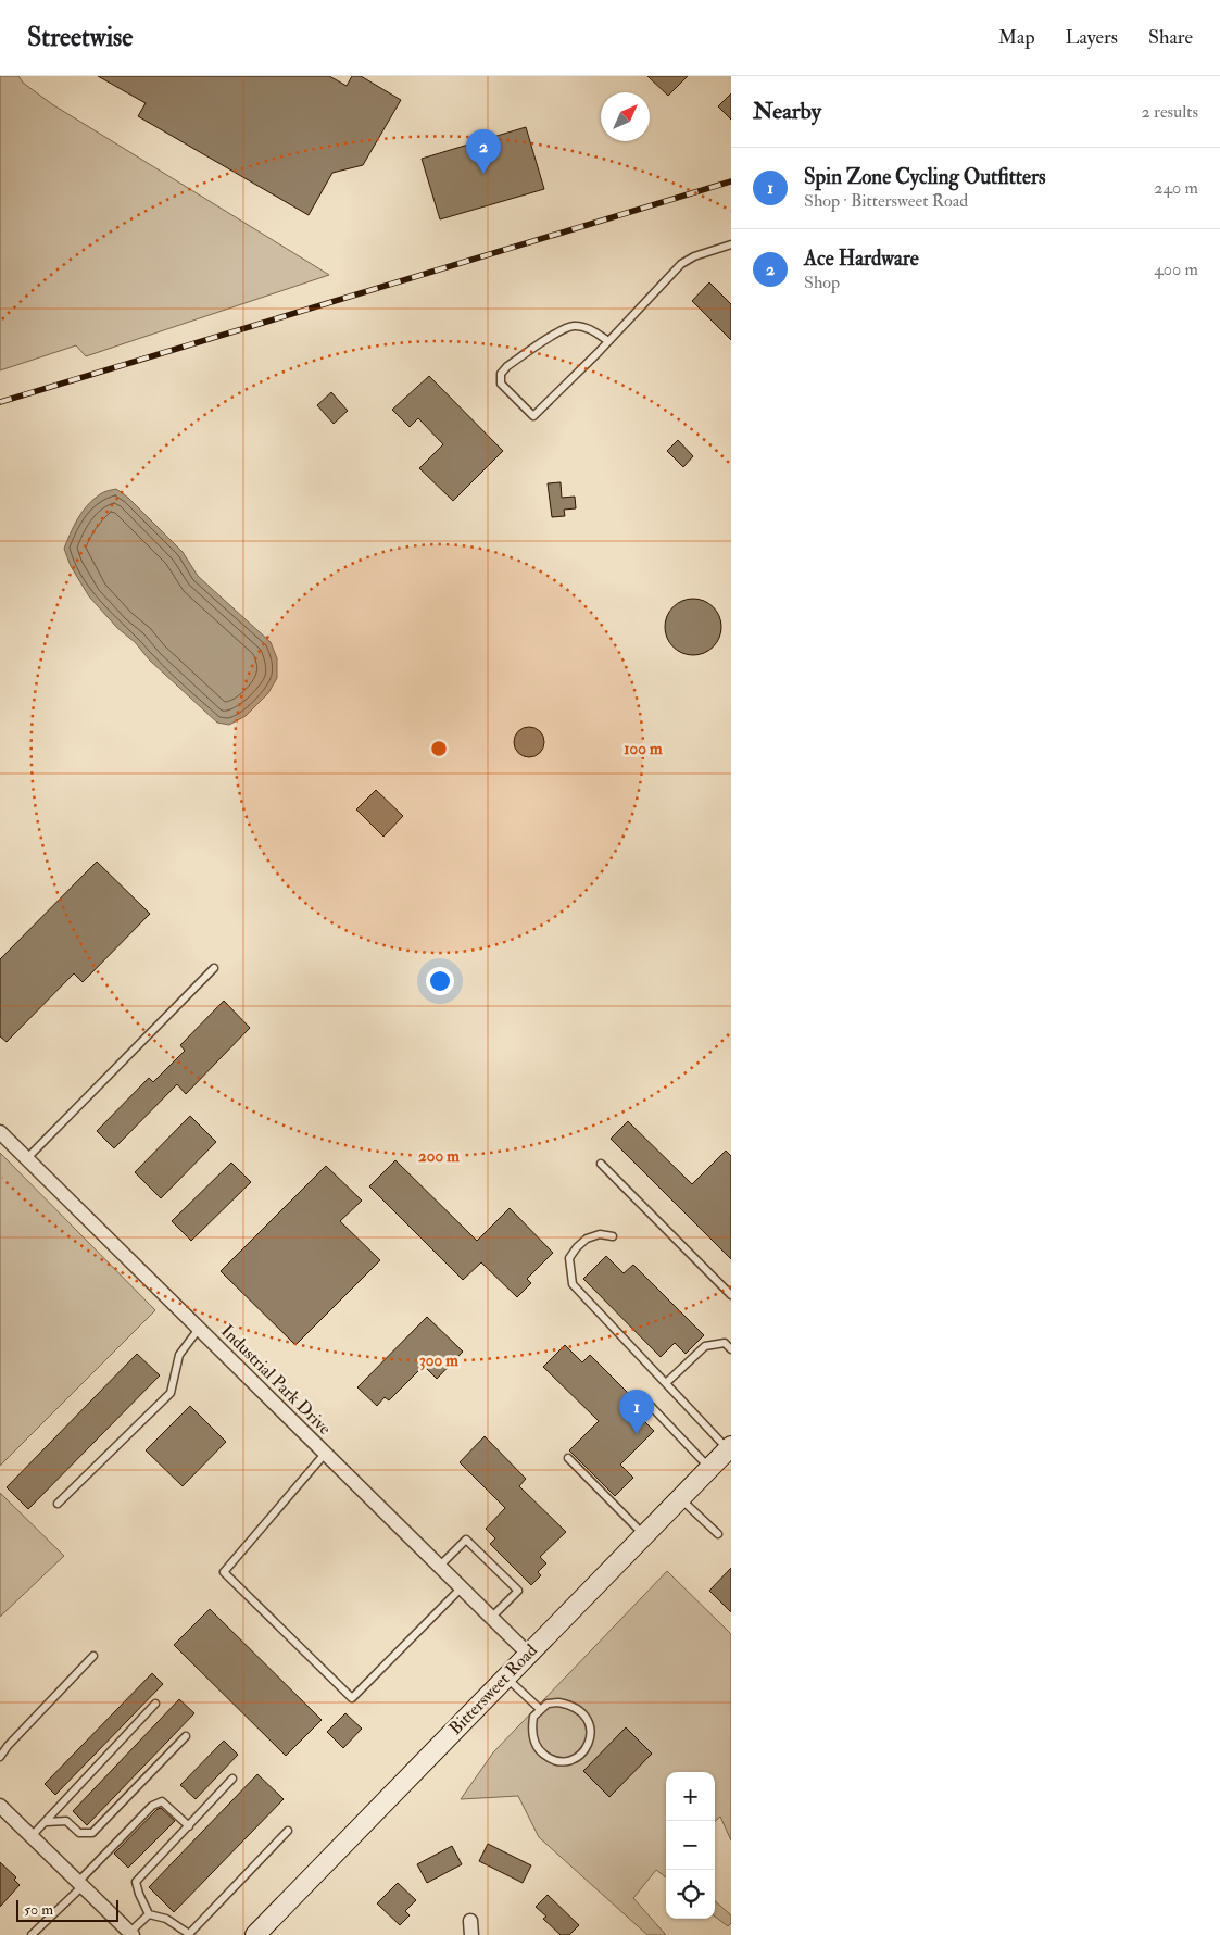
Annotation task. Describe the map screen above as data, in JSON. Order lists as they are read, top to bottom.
{
  "streets": {
    "street": ["Industrial Park Drive", "Bittersweet Road"]
  },
  "crossings": [
    ["Industrial Park Drive", "Bittersweet Road"]
  ],
  "scale_bar": "50 m",
  "north": "top right",
  "page": {
    "header": "Streetwise",
    "nav": ["Map", "Layers", "Share"],
    "heading": ["Nearby", "2 results"],
    "pins": ["2", "1"],
    "list": [
      {
        "mark": "1",
        "name": "Spin Zone Cycling Outfitters",
        "note": "Shop · Bittersweet Road",
        "value": "240 m"
      },
      {
        "mark": "2",
        "name": "Ace Hardware",
        "note": "Shop",
        "value": "400 m"
      }
    ],
    "map_buttons": ["+", "−"],
    "scale": "50 m"
  },
  "rings": ["100 m", "200 m", "300 m"]
}
